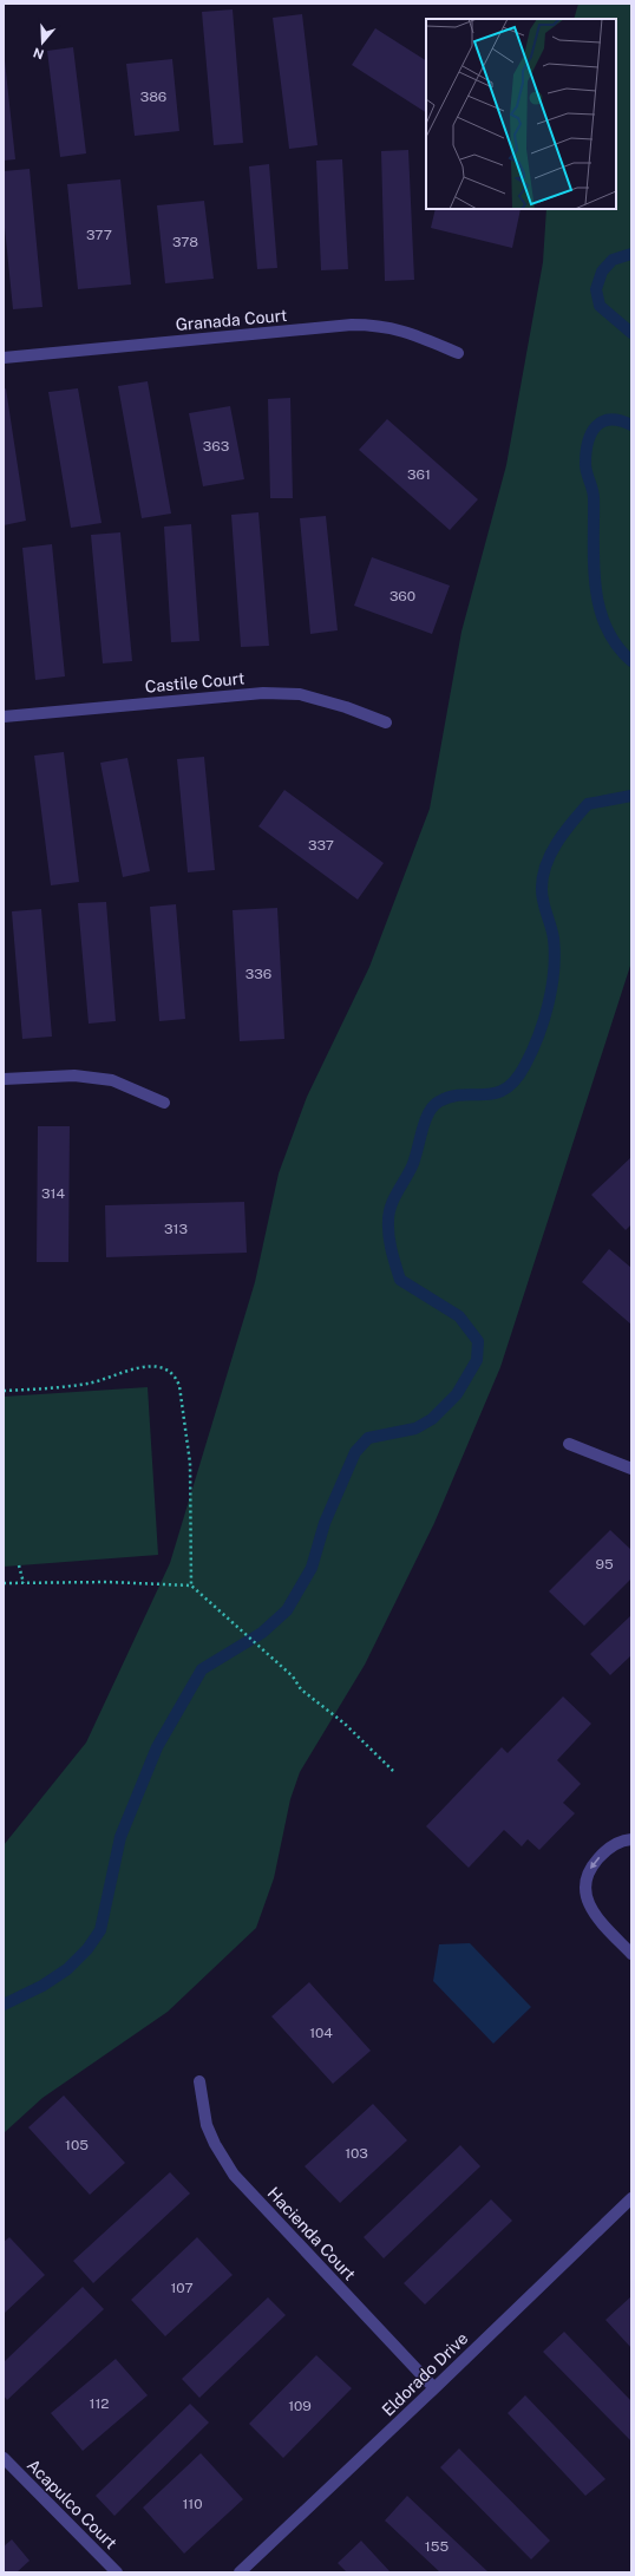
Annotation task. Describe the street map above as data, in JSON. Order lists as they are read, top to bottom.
{
  "streets": {
    "street": [
      "Granada Court",
      "Castile Court",
      "Hacienda Court",
      "Eldorado Drive",
      "Acapulco Court"
    ]
  },
  "crossings": [
    ["Hacienda Court", "Eldorado Drive"]
  ],
  "house_numbers": [
    "386",
    "377",
    "378",
    "363",
    "361",
    "360",
    "337",
    "336",
    "314",
    "313",
    "95",
    "104",
    "105",
    "103",
    "107",
    "112",
    "109",
    "110",
    "155"
  ],
  "north": "bottom"
}
